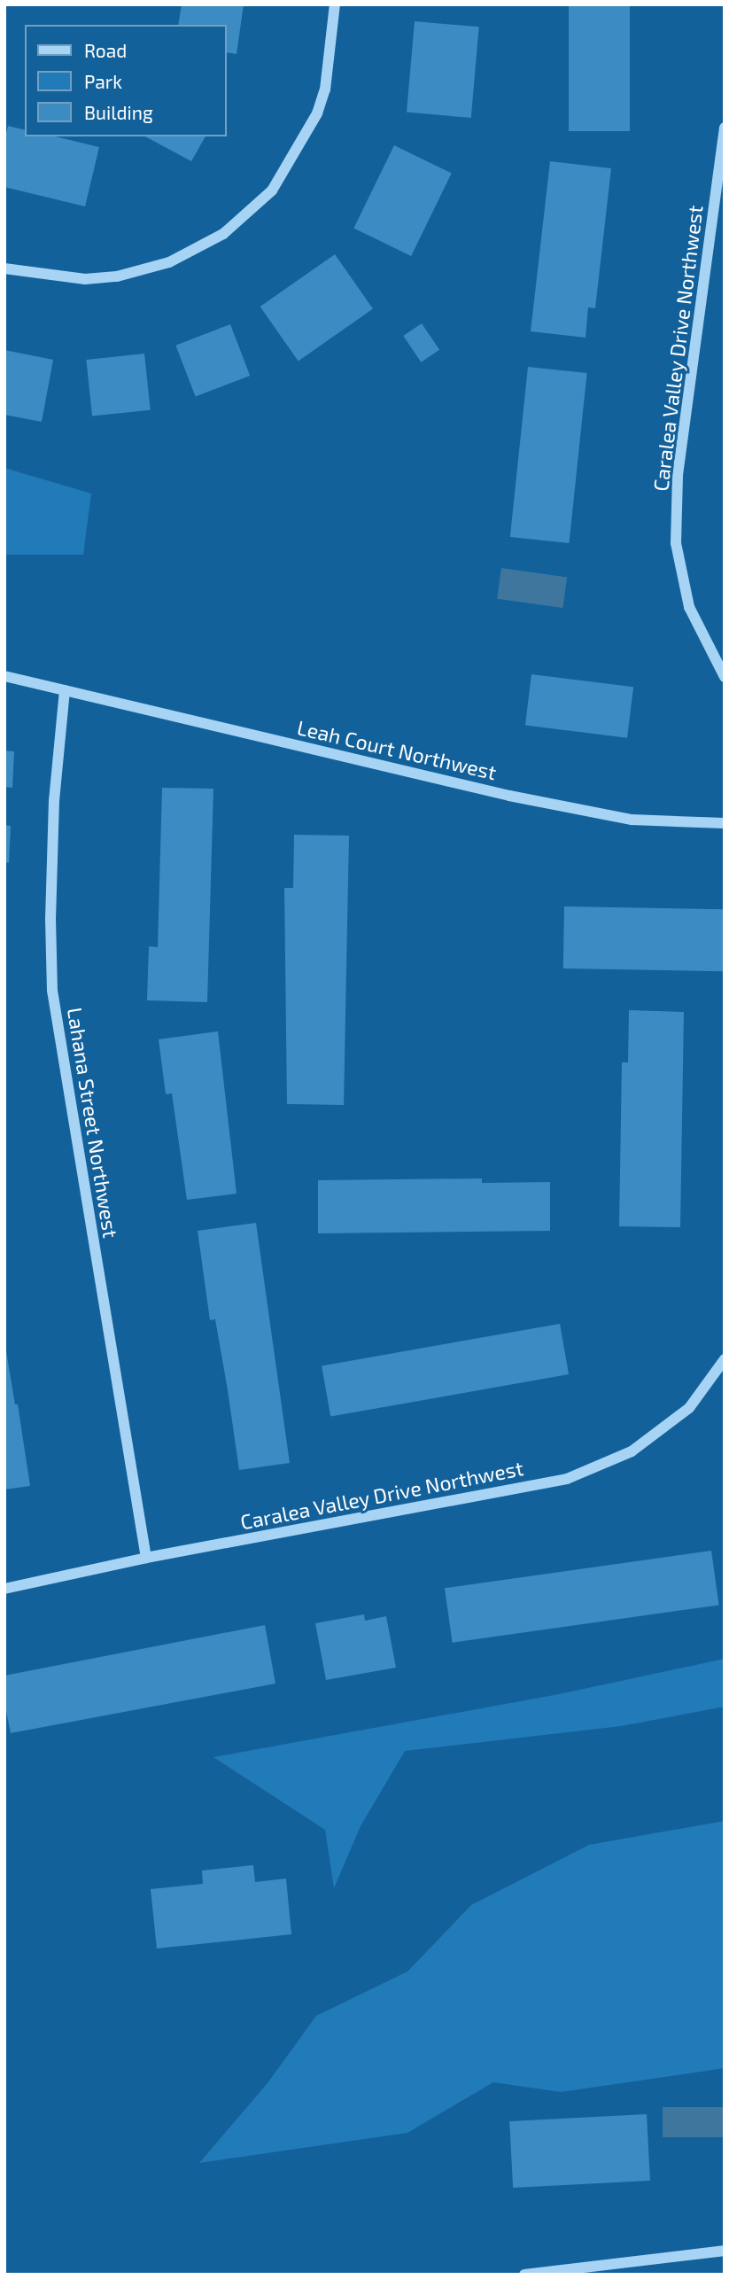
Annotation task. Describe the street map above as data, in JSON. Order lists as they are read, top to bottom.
{
  "streets": {
    "street": ["Caralea Valley Drive Northwest", "Leah Court Northwest", "Lahana Street Northwest"]
  },
  "crossings": [
    ["Caralea Valley Drive Northwest", "Lahana Street Northwest"],
    ["Leah Court Northwest", "Lahana Street Northwest"]
  ],
  "legend": ["Road", "Park", "Building"]
}
